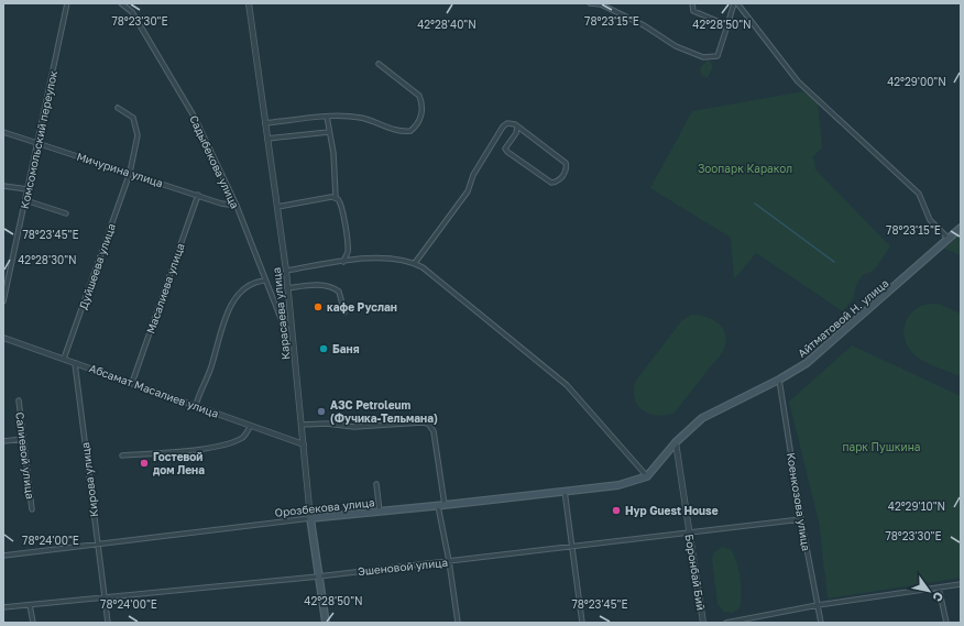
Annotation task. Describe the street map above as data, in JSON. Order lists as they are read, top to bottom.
{
  "streets": {
    "main road": ["Карасаева улица", "Айтматовой Н. улица", "Орозбекова улица"],
    "street": [
      "Комсомольский переулок",
      "Садыбекова улица",
      "Мичурина улица",
      "Дуйшеева улица",
      "Масалиева улица",
      "Абсамат Масалиев улица",
      "Салиевой улица",
      "Кирова улица",
      "Коенкозова улица",
      "Эшеновой улица",
      "Боронбай Бий"
    ]
  },
  "crossings": [
    ["Комсомольский переулок", "Мичурина улица"],
    ["Садыбекова улица", "Мичурина улица"],
    ["Садыбекова улица", "Карасаева улица"],
    ["Мичурина улица", "Дуйшеева улица"],
    ["Мичурина улица", "Масалиева улица"],
    ["Дуйшеева улица", "Абсамат Масалиев улица"],
    ["Масалиева улица", "Абсамат Масалиев улица"],
    ["Карасаева улица", "Абсамат Масалиев улица"],
    ["Карасаева улица", "Орозбекова улица"],
    ["Карасаева улица", "Эшеновой улица"],
    ["Айтматовой Н. улица", "Коенкозова улица"],
    ["Айтматовой Н. улица", "Орозбекова улица"],
    ["Айтматовой Н. улица", "Боронбай Бий"],
    ["Абсамат Масалиев улица", "Кирова улица"],
    ["Кирова улица", "Орозбекова улица"],
    ["Кирова улица", "Эшеновой улица"],
    ["Коенкозова улица", "Эшеновой улица"],
    ["Эшеновой улица", "Боронбай Бий"]
  ],
  "parks": ["Зоопарк Каракол", "парк Пушкина"],
  "places": [
    "кафе Руслан",
    "Баня",
    "АЗС Petroleum (Фучика-Тельмана)",
    "Гостевой дом Лена",
    "Нур Guest House"
  ],
  "north": "bottom right",
  "coordinates": [
    "78°23'30\"E",
    "78°23'15\"E",
    "42°28'40\"N",
    "42°28'50\"N",
    "42°29'00\"N",
    "78°23'45\"E",
    "42°28'30\"N",
    "42°29'10\"N",
    "78°24'00\"E"
  ]
}
